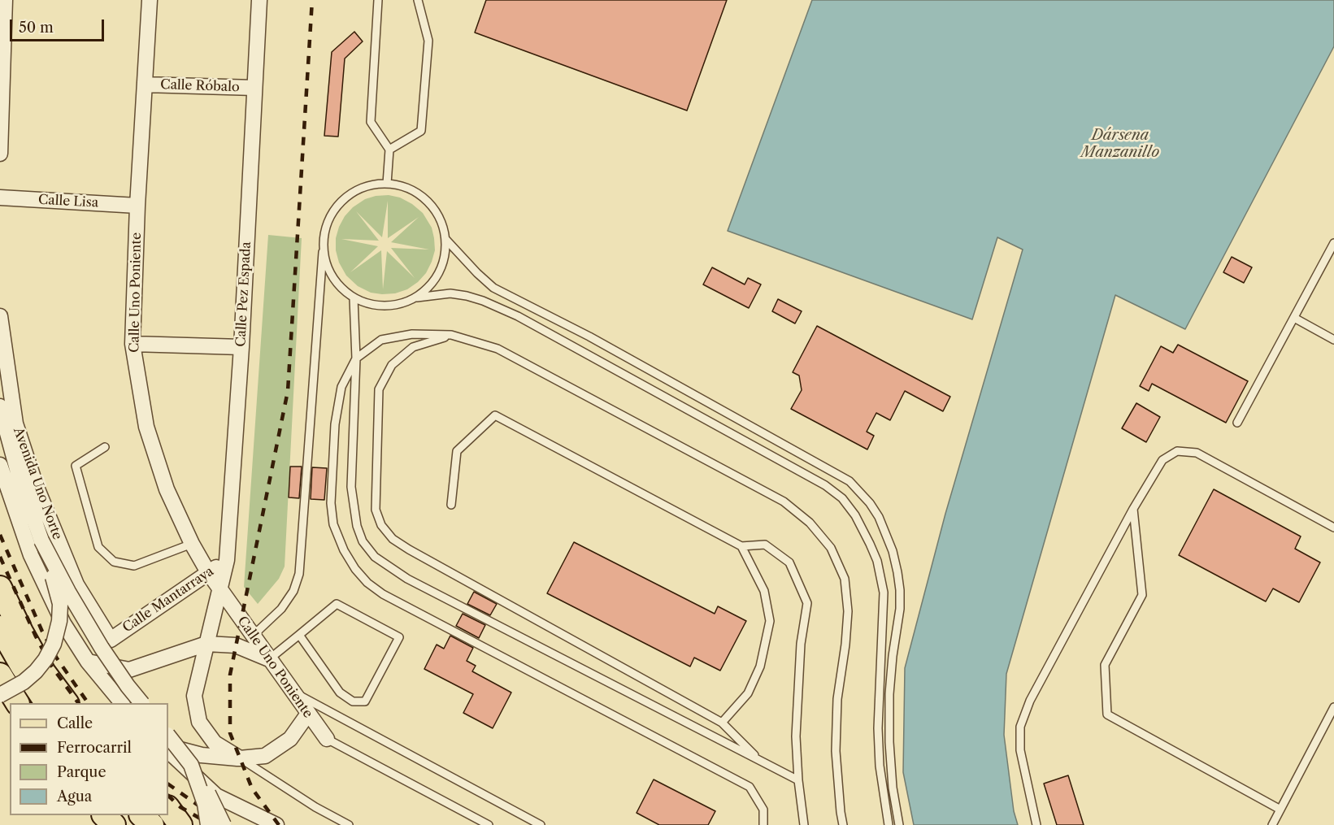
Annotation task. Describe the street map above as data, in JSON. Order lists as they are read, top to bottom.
{
  "streets": {
    "street": [
      "Calle Róbalo",
      "Calle Lisa",
      "Calle Uno Poniente",
      "Calle Pez Espada",
      "Avenida Uno Norte",
      "Calle Mantarraya"
    ]
  },
  "crossings": [
    ["Calle Róbalo", "Calle Uno Poniente"],
    ["Calle Róbalo", "Calle Pez Espada"],
    ["Calle Lisa", "Calle Uno Poniente"],
    ["Calle Uno Poniente", "Calle Pez Espada"],
    ["Calle Uno Poniente", "Calle Mantarraya"],
    ["Calle Pez Espada", "Calle Mantarraya"],
    ["Avenida Uno Norte", "Calle Mantarraya"]
  ],
  "water": ["Dársena Manzanillo"],
  "legend": [
    "Calle",
    "Ferrocarril",
    "Parque",
    "Agua"
  ],
  "scale_bar": "50 m"
}
